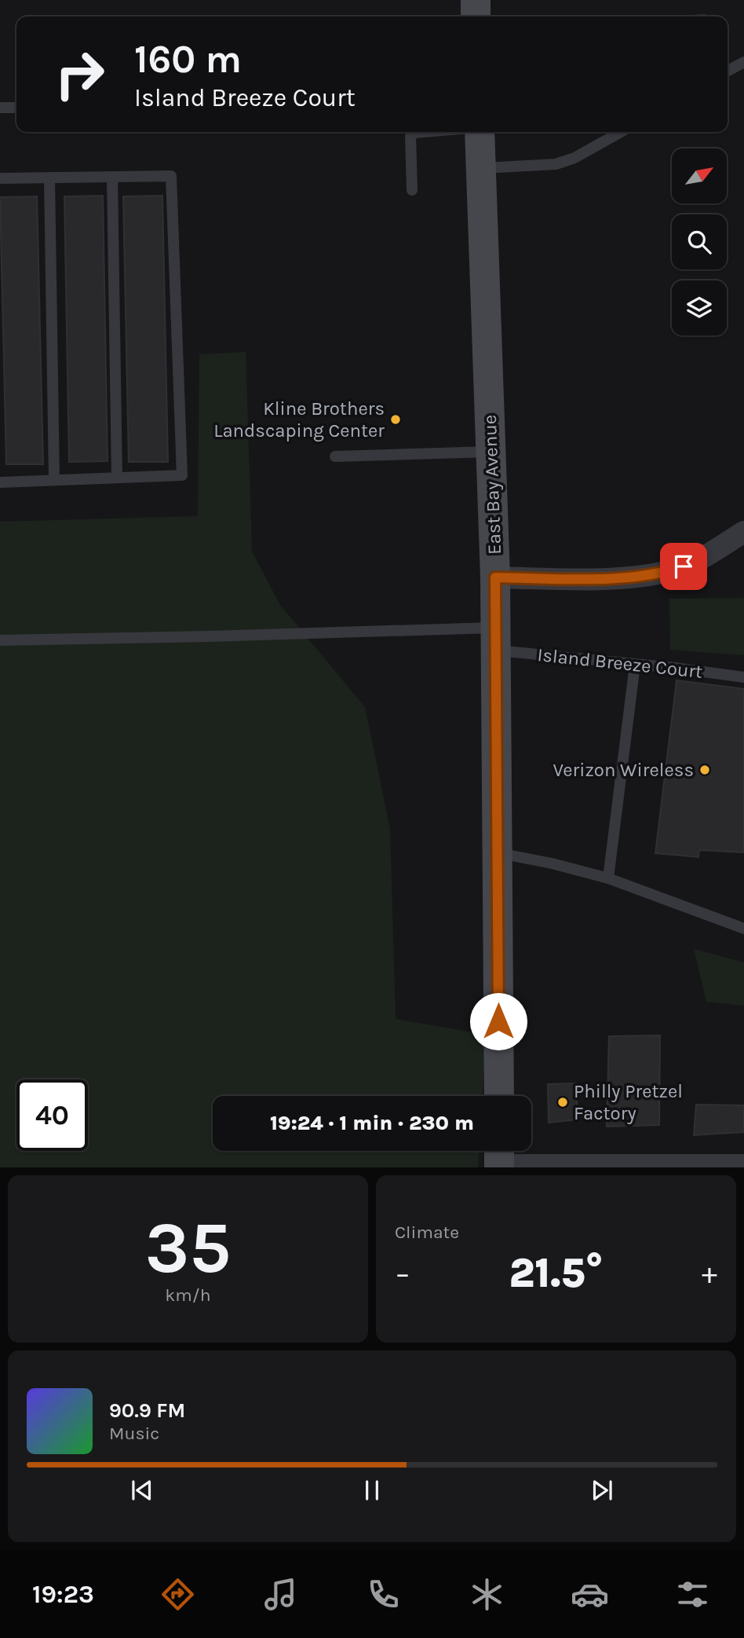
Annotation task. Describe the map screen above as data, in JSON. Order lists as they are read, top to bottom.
{
  "streets": {
    "street": ["East Bay Avenue"],
    "lane": ["Island Breeze Court"]
  },
  "crossings": [
    ["East Bay Avenue", "Island Breeze Court"]
  ],
  "places": ["Kline Brothers Landscaping Center", "Verizon Wireless", "Philly Pretzel Factory"],
  "north": "top right",
  "page": {
    "turn": ["160 m", "Island Breeze Court"],
    "limit": "40",
    "trip": "19:24 · 1 min · 230 m",
    "tile": [
      ["35", "km/h"],
      "Climate"
    ],
    "heat": ["−", "21.5°", "+"],
    "song": ["90.9 FM", "Music"],
    "tabs": "19:23"
  }
}
